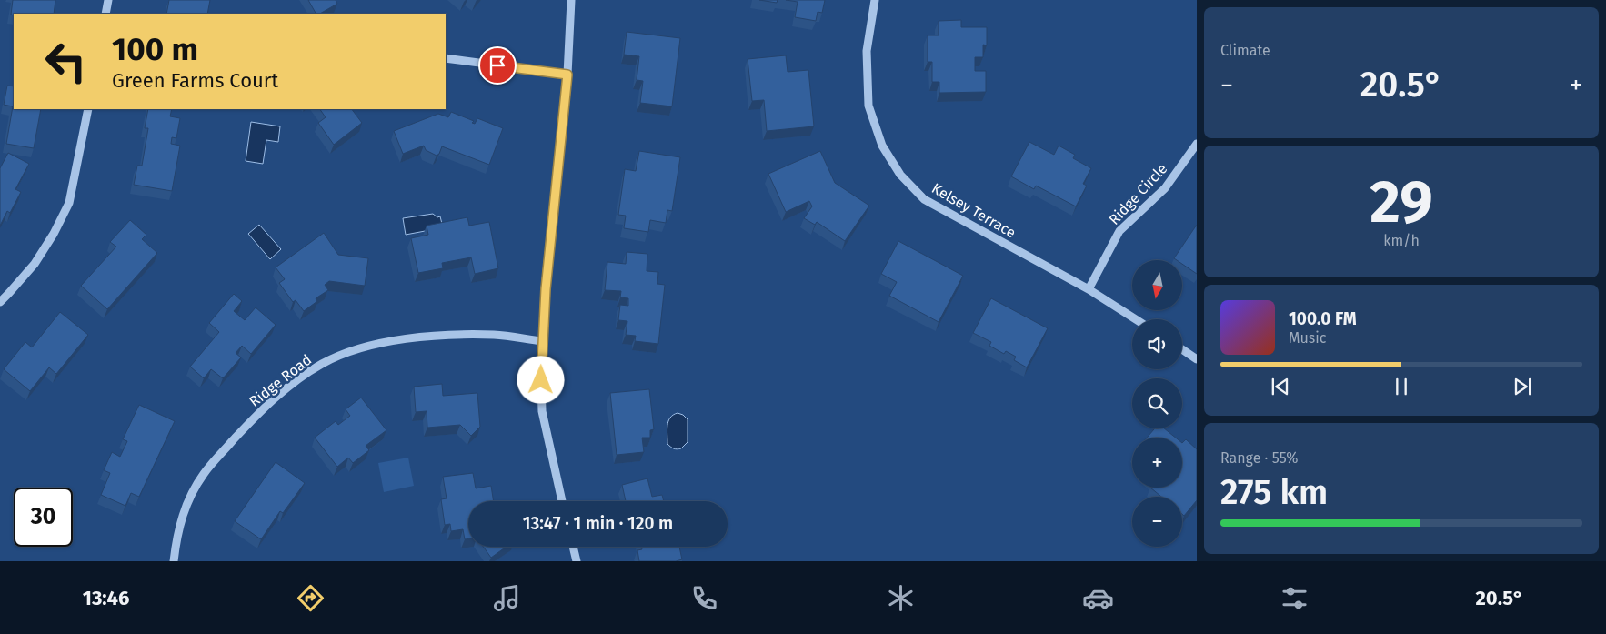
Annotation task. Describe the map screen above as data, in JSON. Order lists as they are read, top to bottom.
{
  "streets": {
    "street": ["Ridge Circle", "Kelsey Terrace", "Ridge Road"]
  },
  "crossings": [
    ["Ridge Circle", "Kelsey Terrace"]
  ],
  "north": "bottom",
  "page": {
    "tile": [
      "Climate",
      ["29", "km/h"],
      ["Range · 55%", "275 km"]
    ],
    "turn": ["100 m", "Green Farms Court"],
    "heat": ["−", "20.5°", "+"],
    "map_buttons": ["+", "−"],
    "song": ["100.0 FM", "Music"],
    "limit": "30",
    "trip": "13:47 · 1 min · 120 m",
    "tabs": ["13:46", "20.5°"]
  }
}
